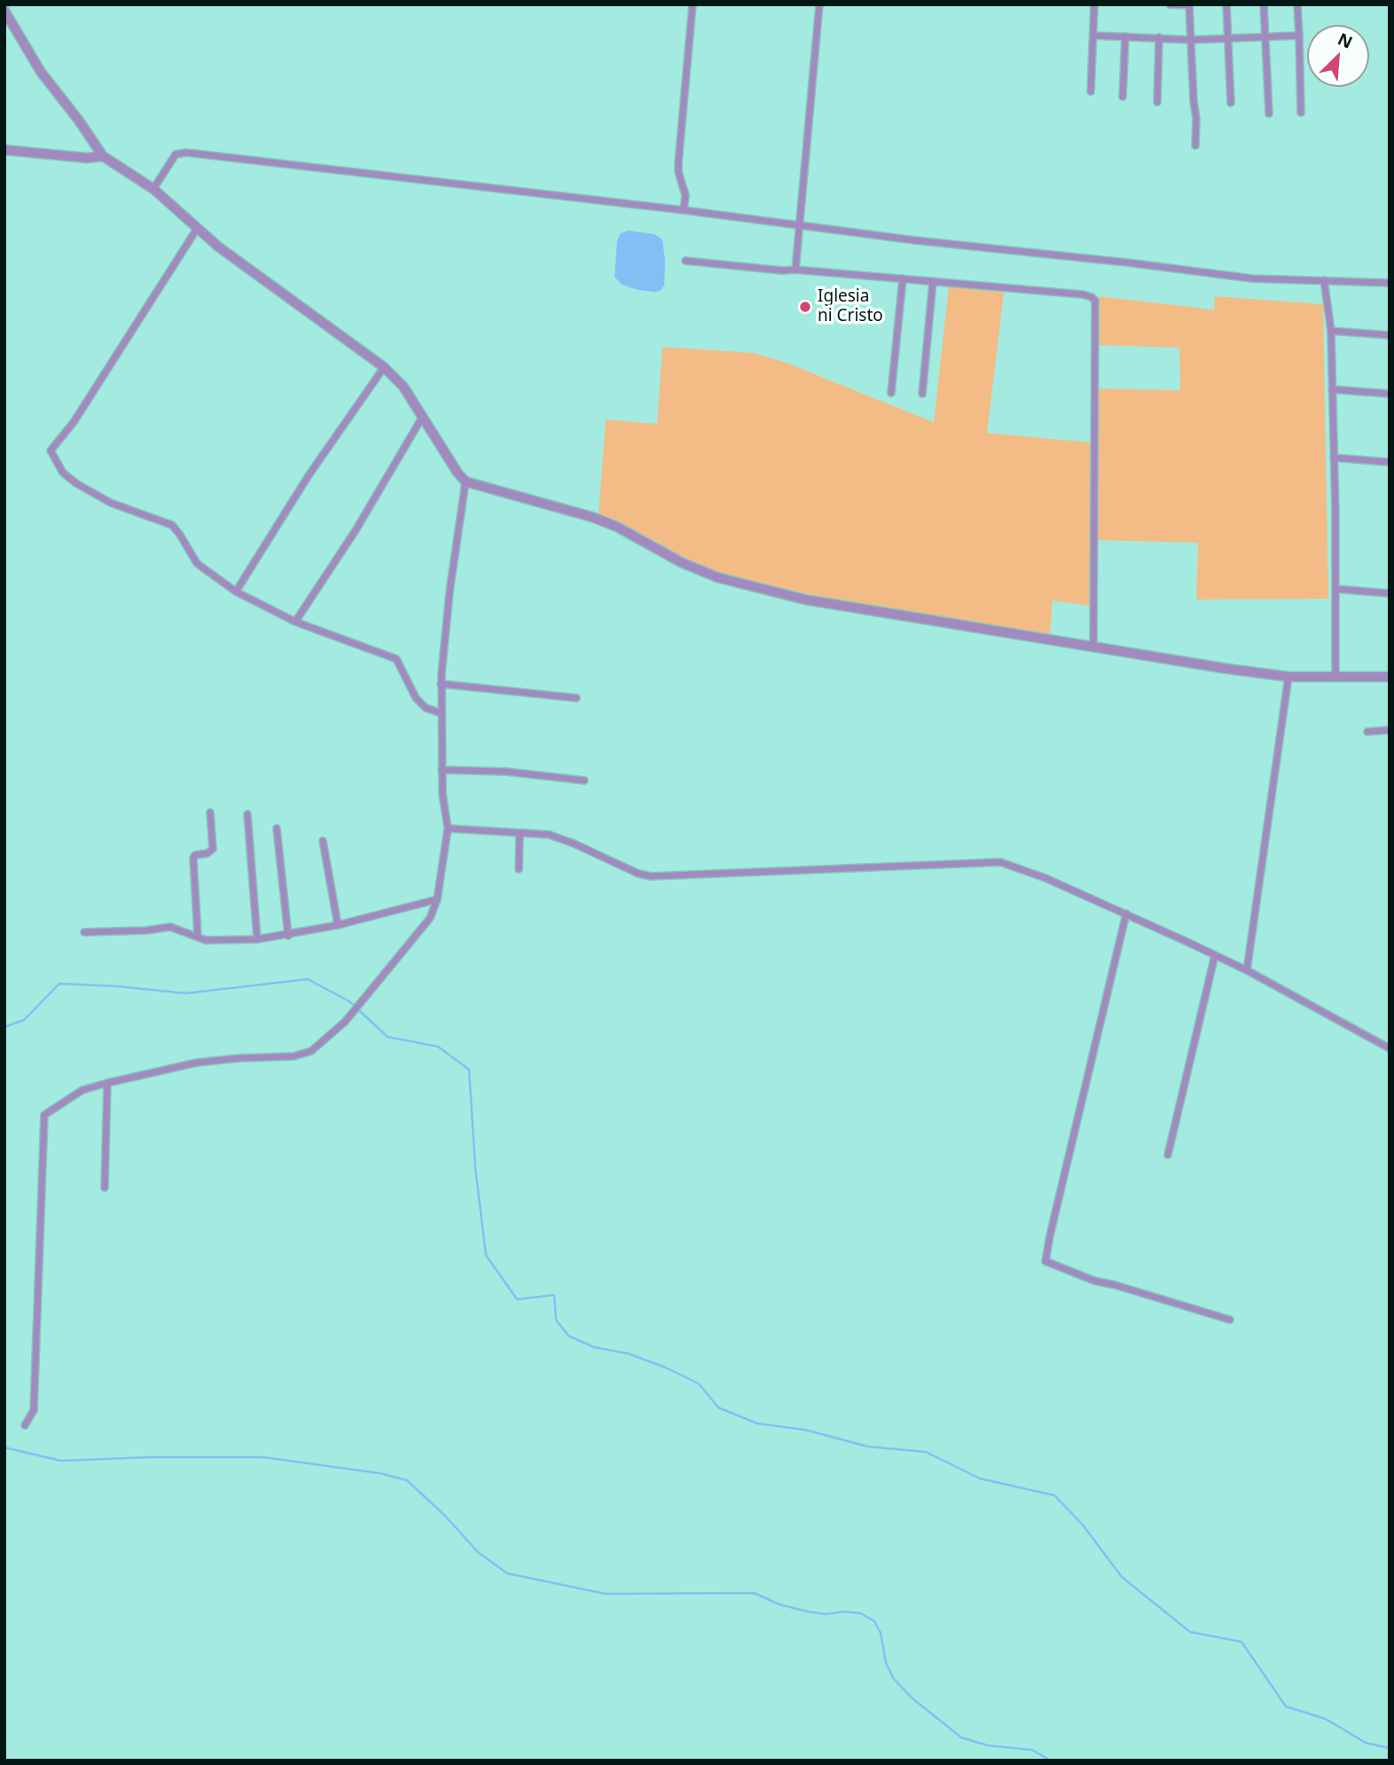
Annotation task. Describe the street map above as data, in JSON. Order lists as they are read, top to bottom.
{
  "places": ["Iglesia ni Cristo"],
  "north": "top right"
}
